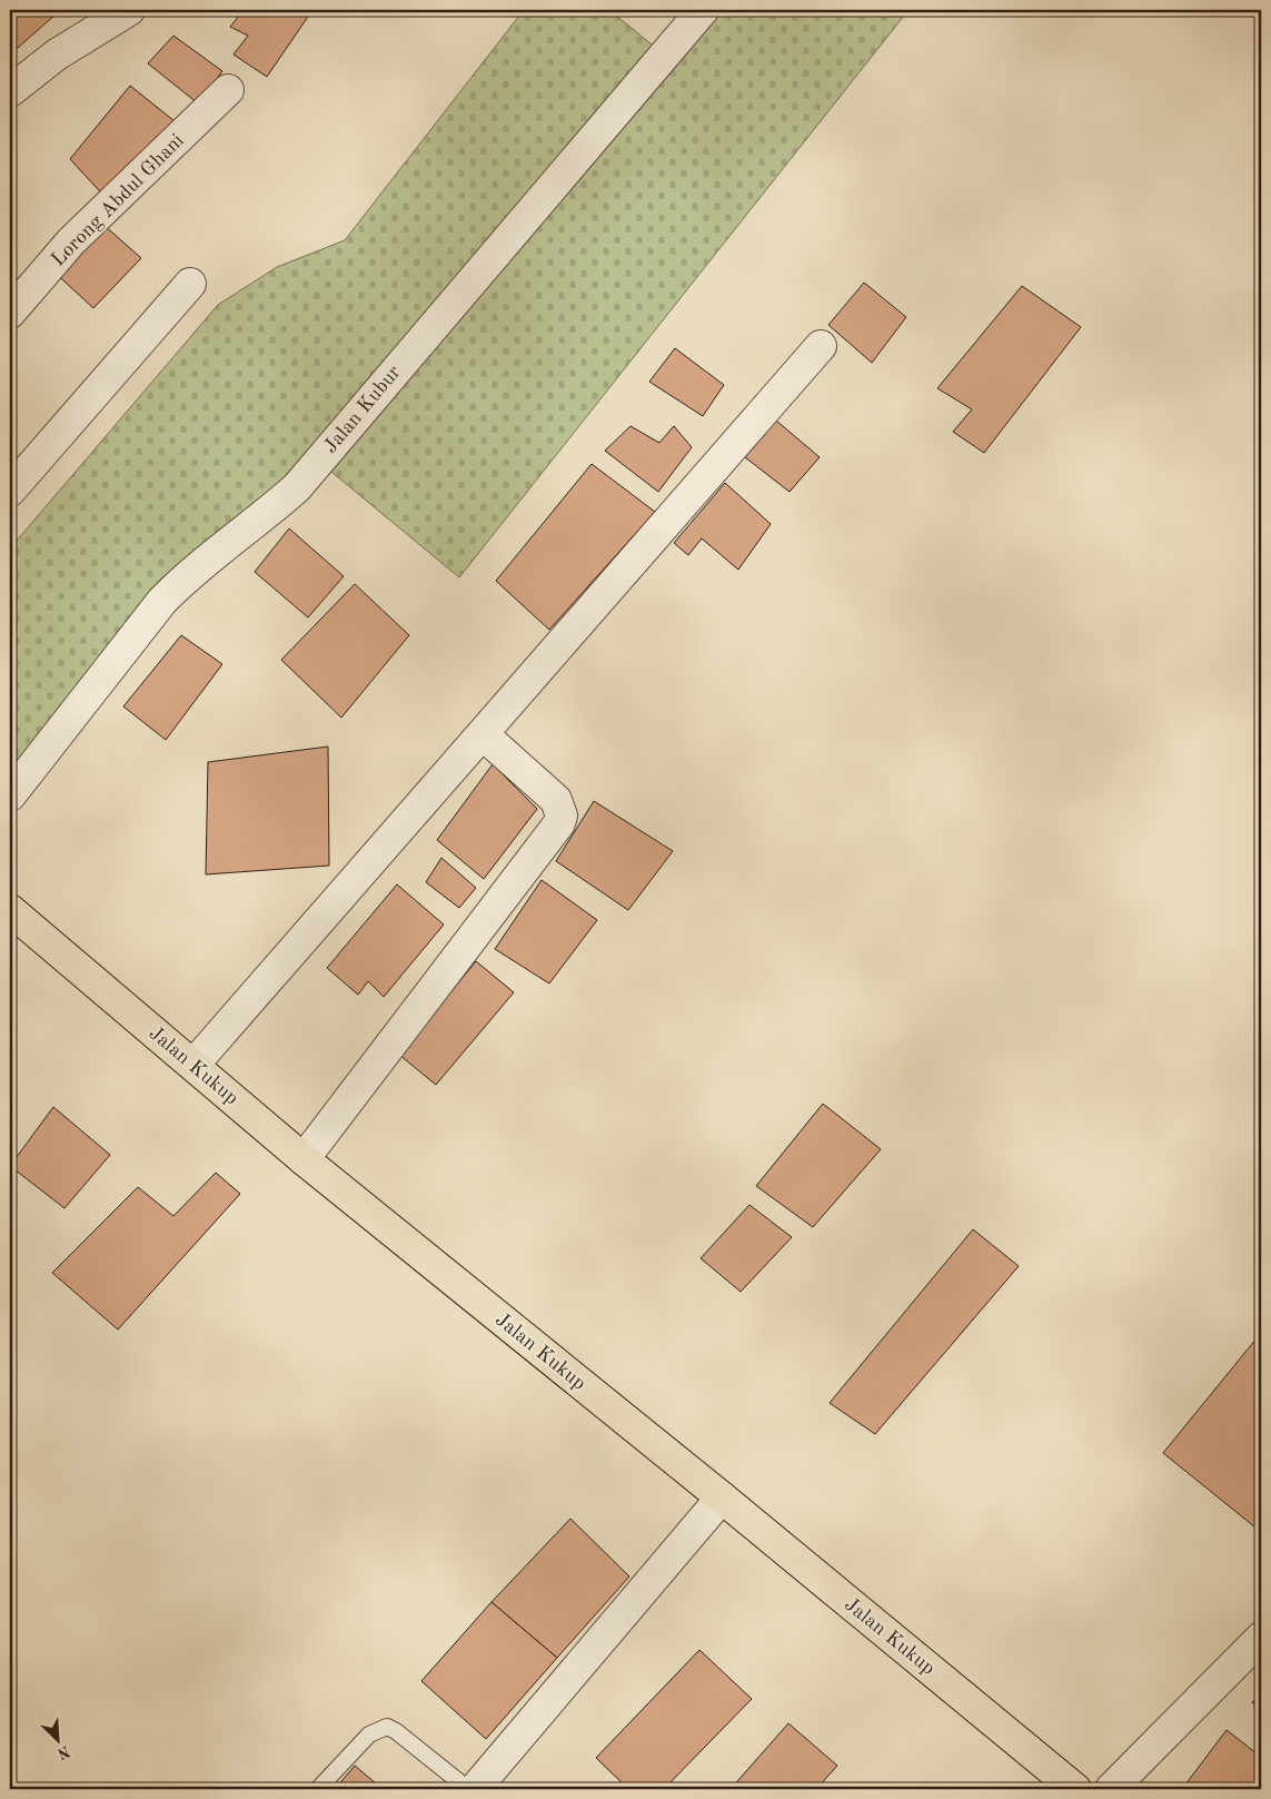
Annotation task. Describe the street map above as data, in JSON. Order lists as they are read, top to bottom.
{
  "streets": {
    "main road": ["Jalan Kukup"],
    "street": ["Lorong Abdul Ghani", "Jalan Kubur"]
  },
  "north": "bottom right"
}
